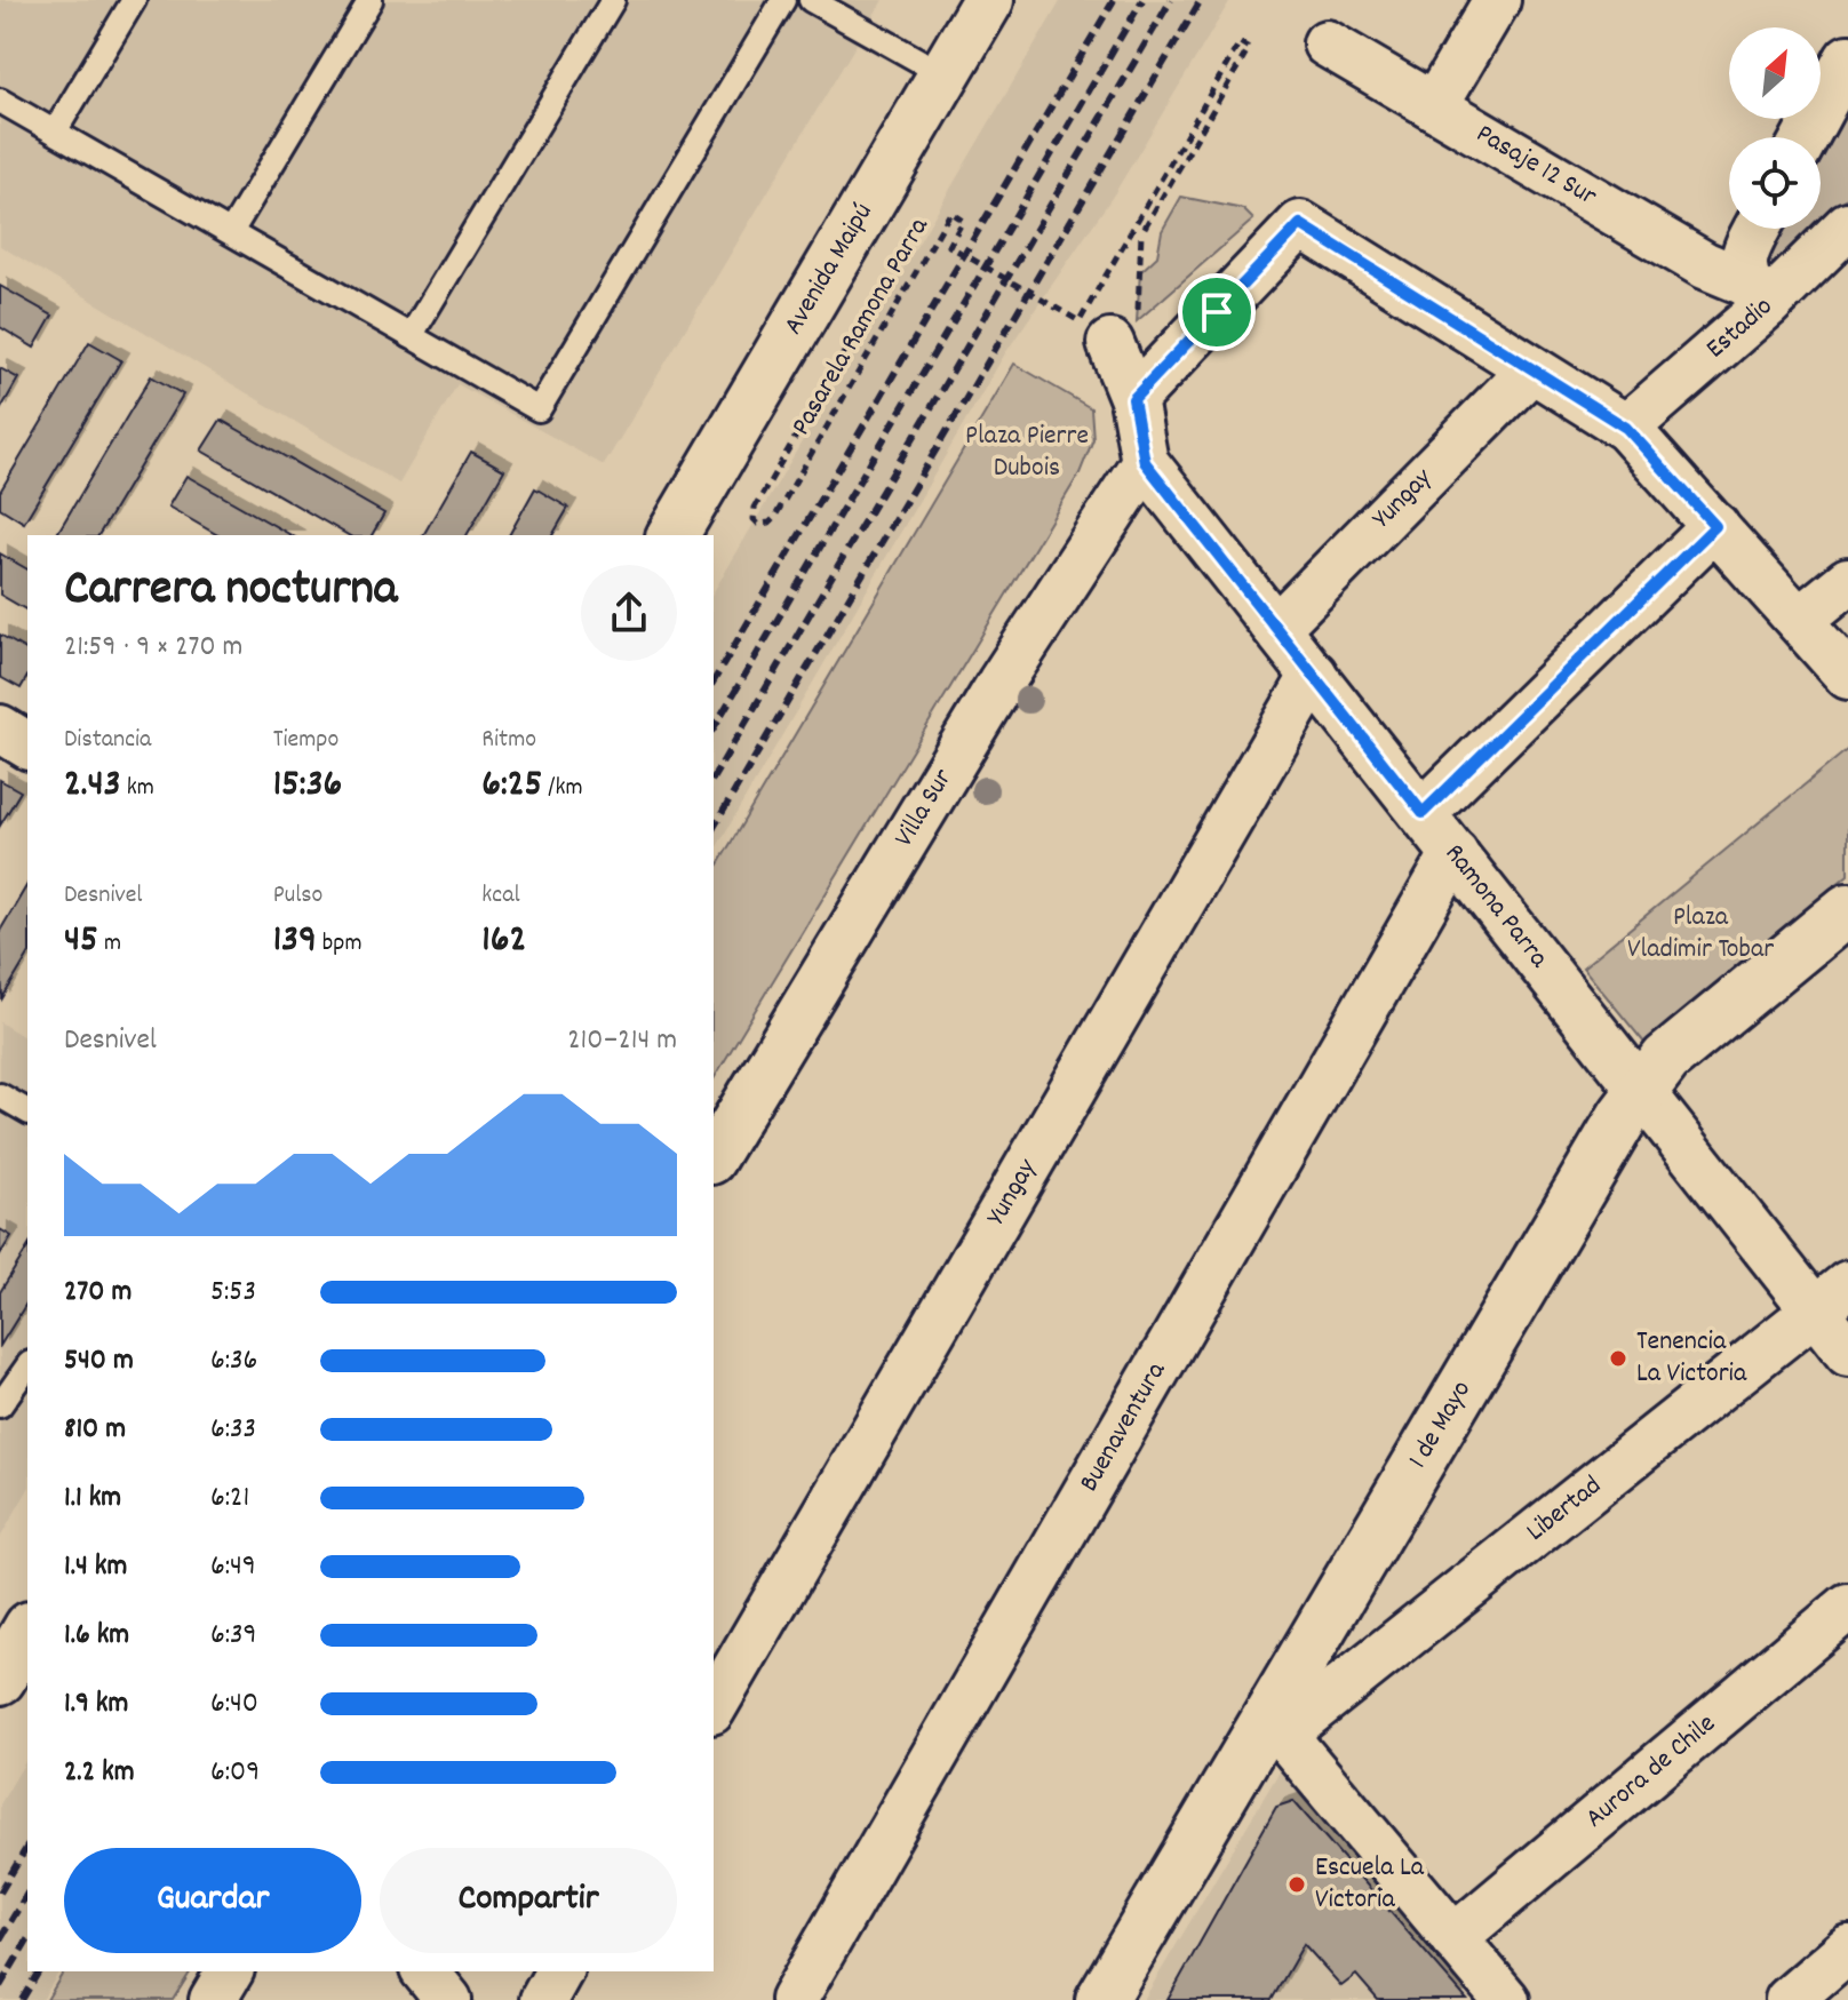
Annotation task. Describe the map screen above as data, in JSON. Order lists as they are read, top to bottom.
{
  "streets": {
    "street": [
      "Pasaje 12 Sur",
      "Avenida Maipú",
      "Estadio",
      "Yungay",
      "Villa Sur",
      "Ramona Parra",
      "1 de Mayo",
      "Buenaventura",
      "Libertad",
      "Aurora de Chile"
    ],
    "path": ["Pasarela Ramona Parra"]
  },
  "crossings": [
    ["Pasaje 12 Sur", "Estadio"],
    ["Yungay", "Ramona Parra"],
    ["Villa Sur", "Ramona Parra"],
    ["Ramona Parra", "1 de Mayo"],
    ["Ramona Parra", "Buenaventura"],
    ["Ramona Parra", "Libertad"],
    ["1 de Mayo", "Libertad"]
  ],
  "parks": ["Plaza Pierre Dubois", "Plaza Vladimir Tobar"],
  "places": ["Tenencia La Victoria", "Escuela La Victoria"],
  "north": "top right",
  "page": {
    "heading": ["Carrera nocturna", "21:59 · 9 × 270 m"],
    "stats": [
      ["Distancia", "2.43 km"],
      ["Tiempo", "15:36"],
      ["Ritmo", "6:25 /km"],
      ["Desnivel", "45 m"],
      ["Pulso", "139 bpm"],
      ["kcal", "162"]
    ],
    "chart": ["Desnivel", "210–214 m"],
    "list": [
      {
        "name": "270 m",
        "note": "5:53"
      },
      {
        "name": "540 m",
        "note": "6:36"
      },
      {
        "name": "810 m",
        "note": "6:33"
      },
      {
        "name": "1.1 km",
        "note": "6:21"
      },
      {
        "name": "1.4 km",
        "note": "6:49"
      },
      {
        "name": "1.6 km",
        "note": "6:39"
      },
      {
        "name": "1.9 km",
        "note": "6:40"
      },
      {
        "name": "2.2 km",
        "note": "6:09"
      }
    ],
    "buttons": ["Guardar", "Compartir"]
  }
}
